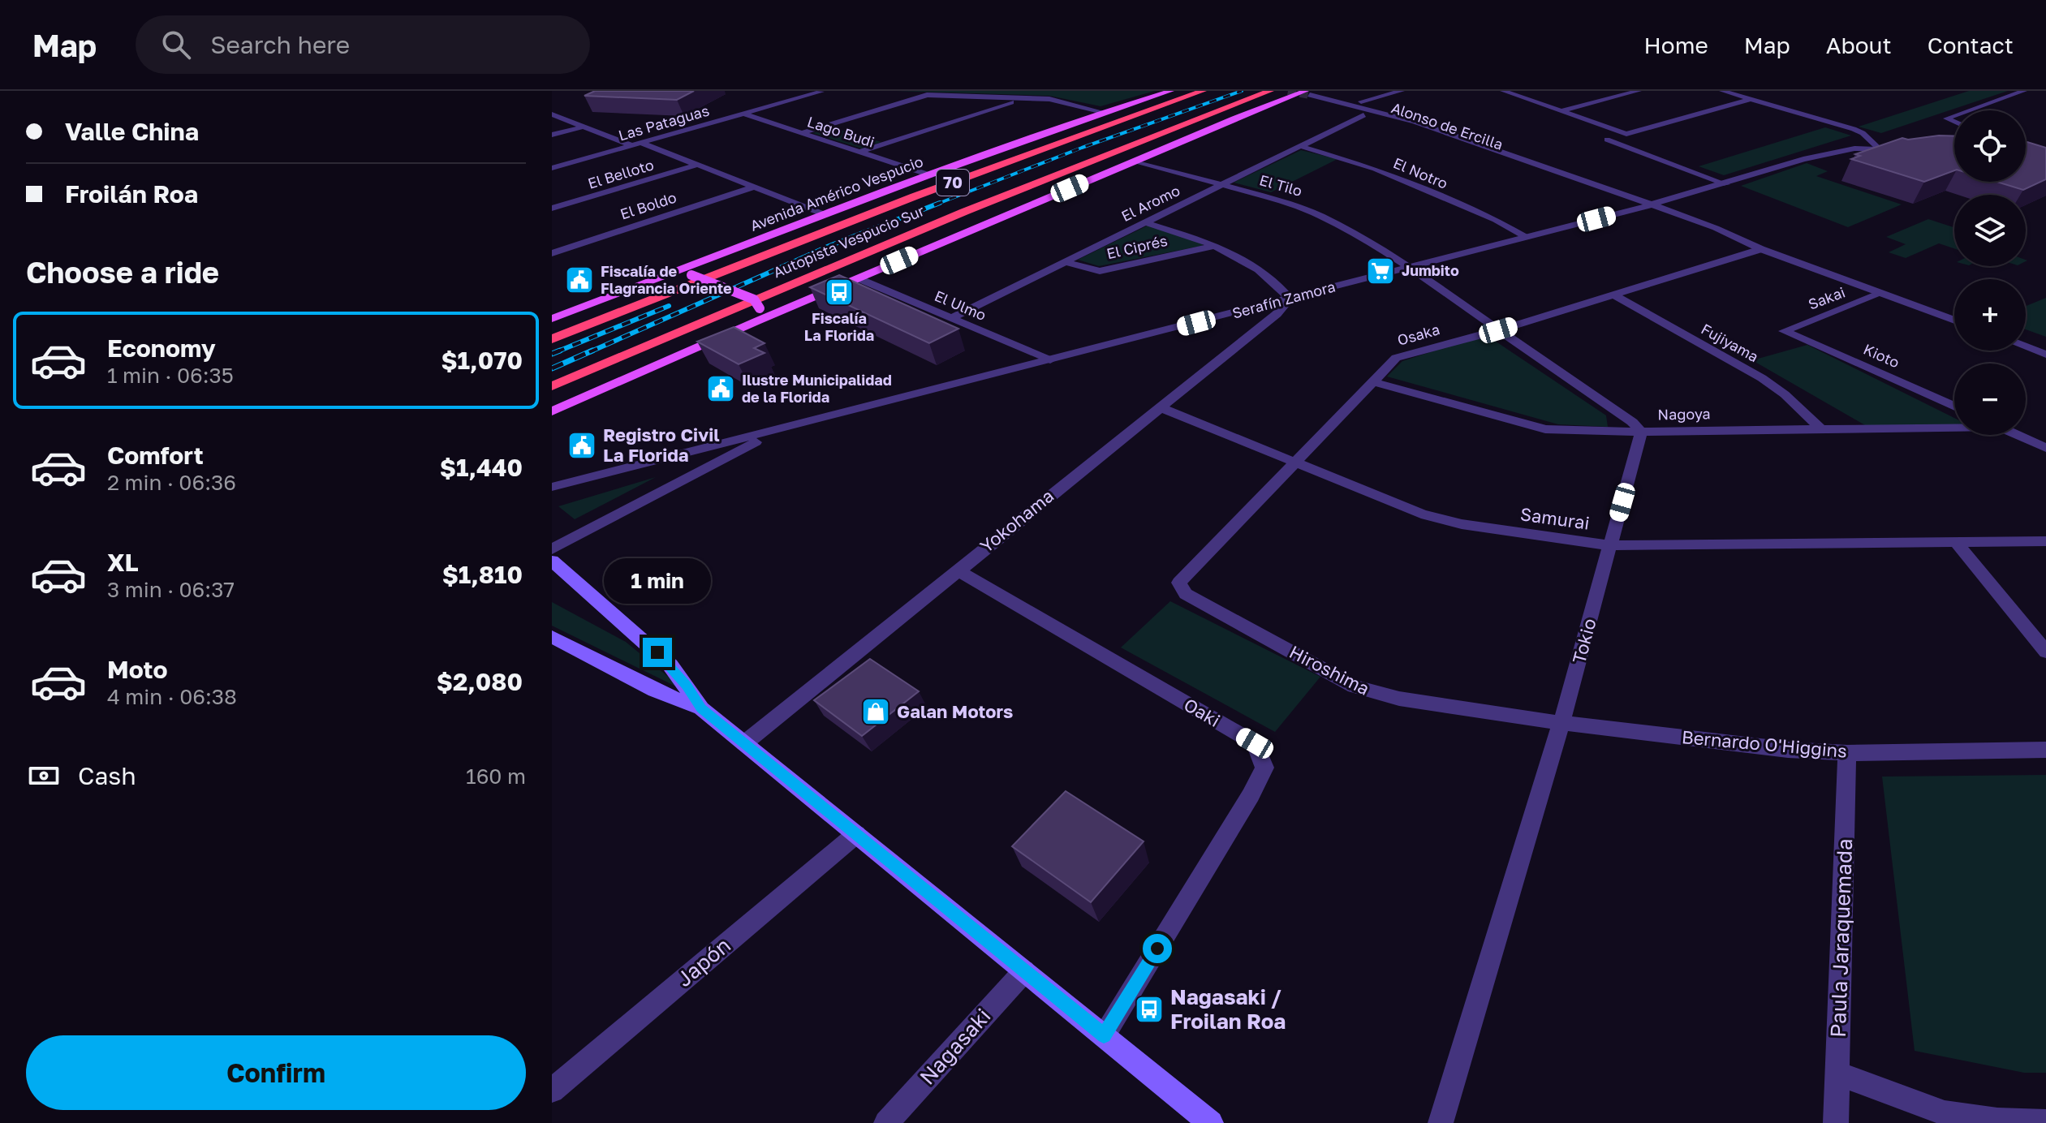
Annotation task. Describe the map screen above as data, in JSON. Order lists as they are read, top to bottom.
{
  "streets": {
    "highway": ["70", "Autopista Vespucio Sur"],
    "main road": ["Avenida Américo Vespucio"],
    "street": [
      "Las Pataguas",
      "Alonso de Ercilla",
      "Lago Budi",
      "El Notro",
      "El Belloto",
      "El Tilo",
      "El Aromo",
      "El Boldo",
      "El Ciprés",
      "Sakai",
      "Serafín Zamora",
      "El Ulmo",
      "Osaka",
      "Fujiyama",
      "Kioto",
      "Nagoya",
      "Samurai",
      "Yokohama",
      "Tokio",
      "Hiroshima",
      "Oaki",
      "Bernardo O'Higgins",
      "Paula Jaraquemada",
      "Japón",
      "Nagasaki"
    ]
  },
  "crossings": [
    ["Las Pataguas", "Lago Budi"],
    ["Alonso de Ercilla", "El Aromo"],
    ["Alonso de Ercilla", "Sakai"],
    ["Alonso de Ercilla", "Serafín Zamora"],
    ["Alonso de Ercilla", "Osaka"],
    ["Lago Budi", "Avenida Américo Vespucio"],
    ["El Notro", "El Aromo"],
    ["El Notro", "Serafín Zamora"],
    ["El Tilo", "El Aromo"],
    ["El Tilo", "Serafín Zamora"],
    ["El Aromo", "El Ciprés"],
    ["El Aromo", "El Ulmo"],
    ["El Ciprés", "Serafín Zamora"],
    ["El Ciprés", "Yokohama"],
    ["Sakai", "Kioto"],
    ["Serafín Zamora", "El Ulmo"],
    ["Serafín Zamora", "Yokohama"],
    ["Osaka", "Fujiyama"],
    ["Osaka", "Nagoya"],
    ["Osaka", "Samurai"],
    ["Osaka", "Hiroshima"],
    ["Fujiyama", "Nagoya"],
    ["Nagoya", "Tokio"],
    ["Samurai", "Yokohama"],
    ["Samurai", "Tokio"],
    ["Yokohama", "Oaki"],
    ["Tokio", "Hiroshima"],
    ["Tokio", "Bernardo O'Higgins"],
    ["Hiroshima", "Bernardo O'Higgins"],
    ["Bernardo O'Higgins", "Paula Jaraquemada"]
  ],
  "places": {
    "supermarket": ["Jumbito"],
    "public building": ["Fiscalía de Flagrancia Oriente", "Ilustre Municipalidad de la Florida", "Registro Civil La Florida"],
    "bus stop": ["Fiscalía La Florida", "Nagasaki / Froilan Roa"],
    "shop": ["Galan Motors"]
  },
  "page": {
    "header": "Map",
    "search": "Search here",
    "nav": [
      "Home",
      "Map",
      "About",
      "Contact"
    ],
    "banner": ["Valle China", "Froilán Roa"],
    "map_buttons": ["+", "−"],
    "heading": "Choose a ride",
    "list": [
      {
        "name": "Economy",
        "note": "1 min · 06:35",
        "value": "$1,070"
      },
      {
        "name": "Comfort",
        "note": "2 min · 06:36",
        "value": "$1,440"
      },
      {
        "name": "XL",
        "note": "3 min · 06:37",
        "value": "$1,810"
      },
      {
        "name": "Moto",
        "note": "4 min · 06:38",
        "value": "$2,080"
      }
    ],
    "bubble": "1 min",
    "pay": ["Cash", "160 m"],
    "buttons": "Confirm"
  }
}
